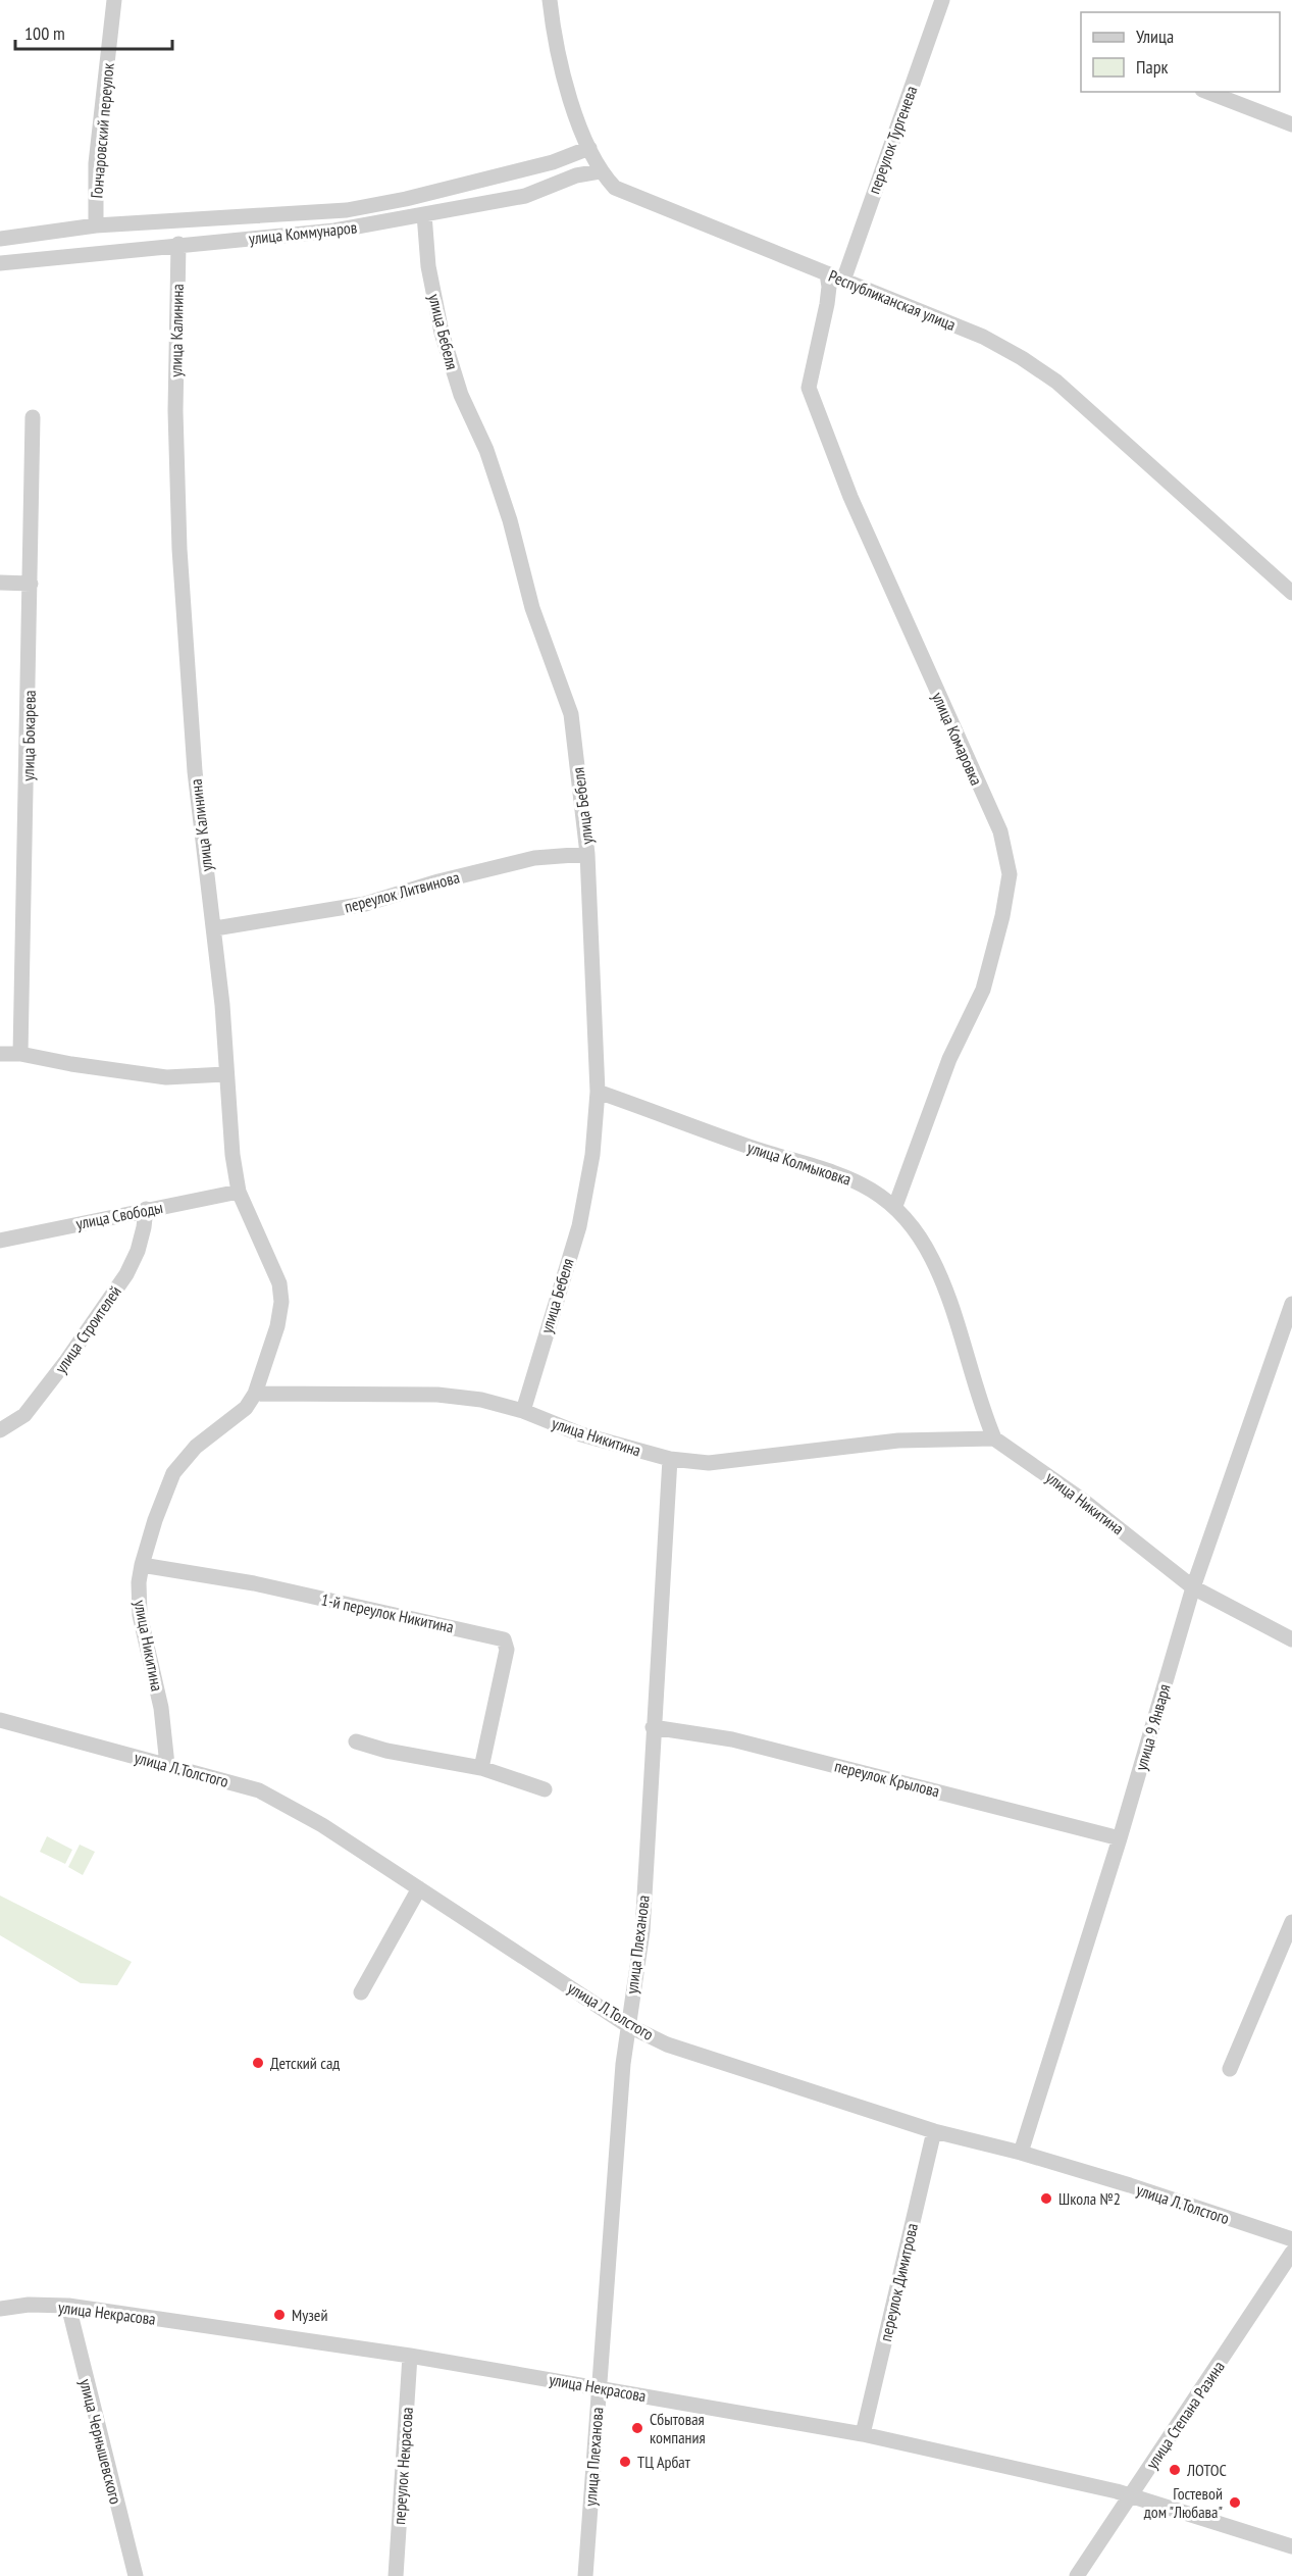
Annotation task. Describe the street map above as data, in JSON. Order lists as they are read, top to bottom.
{
  "streets": {
    "street": [
      "Гончаровский переулок",
      "переулок Тургенева",
      "улица Коммунаров",
      "Республиканская улица",
      "улица Калинина",
      "улица Бебеля",
      "улица Бокарева",
      "улица Комаровка",
      "переулок Литвинова",
      "улица Колмыковка",
      "улица Свободы",
      "улица Строителей",
      "улица Никитина",
      "1-й переулок Никитина",
      "улица 9 Января",
      "улица Л.Толстого",
      "переулок Крылова",
      "улица Плеханова",
      "переулок Димитрова",
      "улица Некрасова",
      "улица Степана Разина",
      "улица Чернышевского",
      "переулок Некрасова"
    ]
  },
  "crossings": [
    ["Гончаровский переулок", "улица Коммунаров"],
    ["переулок Тургенева", "Республиканская улица"],
    ["улица Коммунаров", "Республиканская улица"],
    ["улица Коммунаров", "улица Калинина"],
    ["улица Коммунаров", "улица Бебеля"],
    ["Республиканская улица", "улица Комаровка"],
    ["улица Калинина", "переулок Литвинова"],
    ["улица Калинина", "улица Свободы"],
    ["улица Калинина", "улица Никитина"],
    ["улица Бебеля", "переулок Литвинова"],
    ["улица Бебеля", "улица Колмыковка"],
    ["улица Бебеля", "улица Никитина"],
    ["улица Комаровка", "улица Колмыковка"],
    ["улица Колмыковка", "улица Никитина"],
    ["улица Свободы", "улица Строителей"],
    ["улица Никитина", "1-й переулок Никитина"],
    ["улица Никитина", "улица 9 Января"],
    ["улица Никитина", "улица Л.Толстого"],
    ["улица Никитина", "улица Плеханова"],
    ["улица 9 Января", "улица Л.Толстого"],
    ["улица 9 Января", "переулок Крылова"],
    ["улица Л.Толстого", "улица Плеханова"],
    ["улица Л.Толстого", "переулок Димитрова"],
    ["переулок Крылова", "улица Плеханова"],
    ["улица Плеханова", "улица Некрасова"],
    ["переулок Димитрова", "улица Некрасова"],
    ["улица Некрасова", "улица Степана Разина"],
    ["улица Некрасова", "улица Чернышевского"],
    ["улица Некрасова", "переулок Некрасова"]
  ],
  "places": [
    "Детский сад",
    "Школа №2",
    "Музей",
    "Сбытовая компания",
    "ТЦ Арбат",
    "ЛОТОС",
    "Гостевой дом \"Любава\""
  ],
  "legend": ["Улица", "Парк"],
  "scale_bar": "100 m"
}
